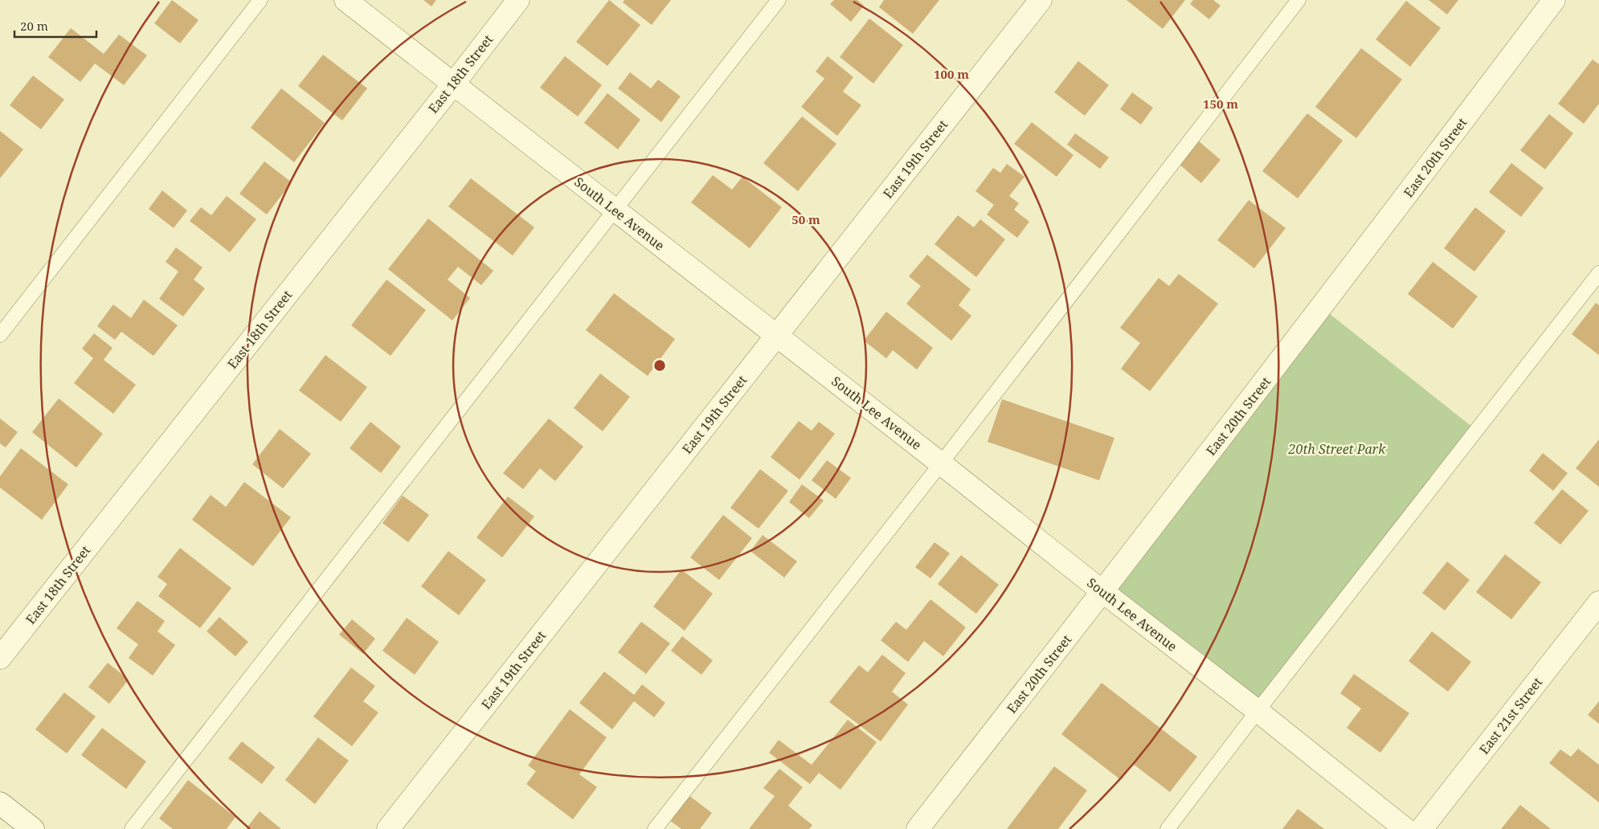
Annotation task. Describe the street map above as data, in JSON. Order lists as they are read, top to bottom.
{
  "streets": {
    "street": [
      "East 18th Street",
      "East 20th Street",
      "East 19th Street",
      "South Lee Avenue",
      "East 21st Street"
    ]
  },
  "crossings": [
    ["East 18th Street", "South Lee Avenue"],
    ["East 20th Street", "South Lee Avenue"],
    ["East 19th Street", "South Lee Avenue"]
  ],
  "parks": ["20th Street Park"],
  "scale_bar": "20 m",
  "rings": ["100 m", "150 m", "50 m"]
}
